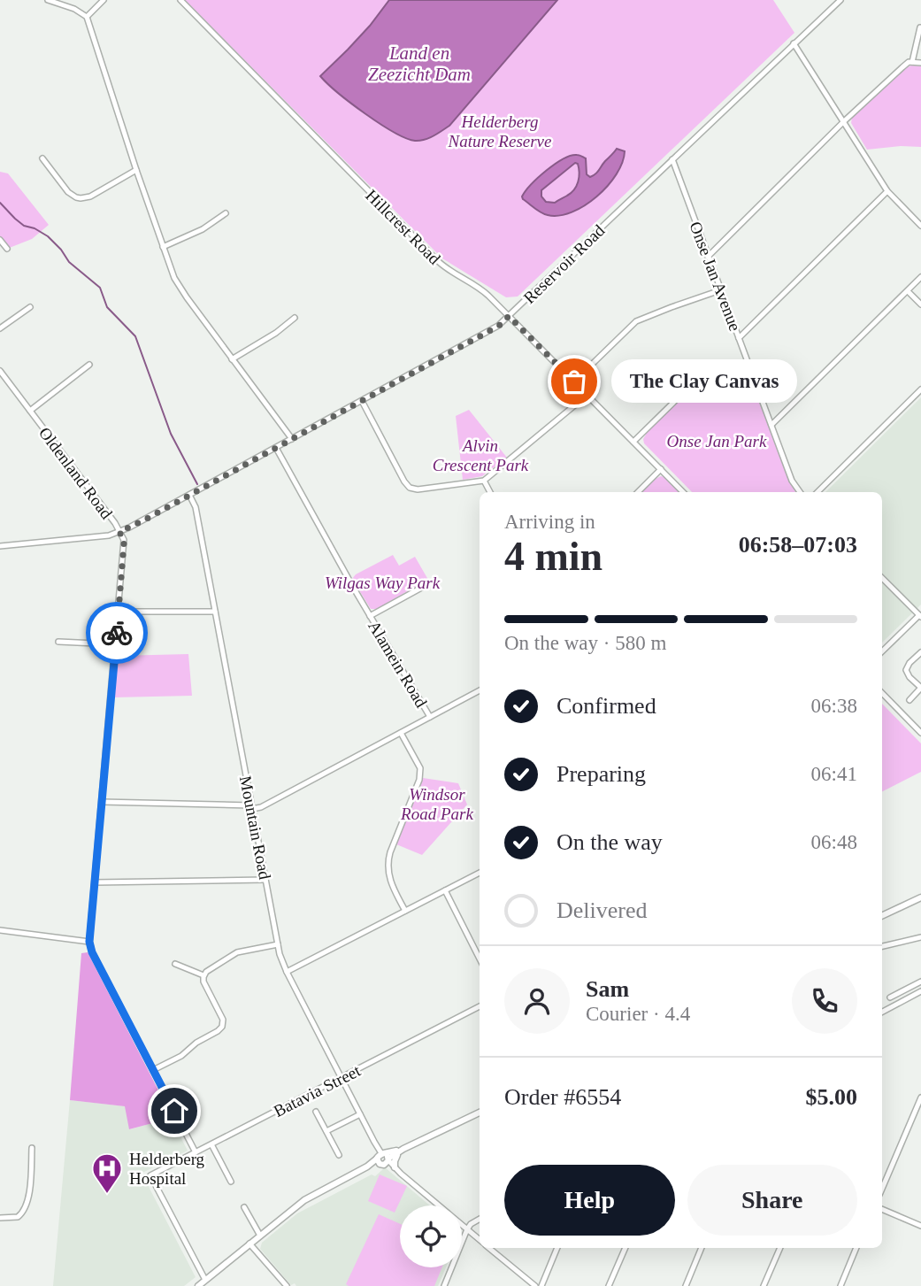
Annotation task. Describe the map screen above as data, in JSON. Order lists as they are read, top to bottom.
{
  "streets": {
    "street": [
      "Hillcrest Road",
      "Reservoir Road",
      "Onse Jan Avenue",
      "Oldenland Road",
      "Alamein Road",
      "Mountain Road",
      "Batavia Street"
    ]
  },
  "crossings": [
    ["Hillcrest Road", "Reservoir Road"],
    ["Reservoir Road", "Onse Jan Avenue"],
    ["Reservoir Road", "Oldenland Road"],
    ["Reservoir Road", "Alamein Road"],
    ["Reservoir Road", "Mountain Road"],
    ["Oldenland Road", "Batavia Street"],
    ["Mountain Road", "Batavia Street"]
  ],
  "water": ["Land en Zeezicht Dam"],
  "parks": [
    "Helderberg Nature Reserve",
    "Onse Jan Park",
    "Alvin Crescent Park",
    "Wilgas Way Park",
    "Windsor Road Park"
  ],
  "places": {
    "other": ["The Clay Canvas"],
    "hospital": ["Helderberg Hospital"]
  },
  "page": {
    "bubble": "The Clay Canvas",
    "heading": ["4 min", "Arriving in", "06:58–07:03"],
    "panel": [
      "Sam",
      "Courier · 4.4",
      "Order #6554",
      "$5.00"
    ],
    "bar": "On the way · 580 m",
    "list": [
      ["Confirmed", "06:38"],
      ["Preparing", "06:41"],
      ["On the way", "06:48"],
      "Delivered"
    ],
    "buttons": ["Help", "Share"]
  }
}
